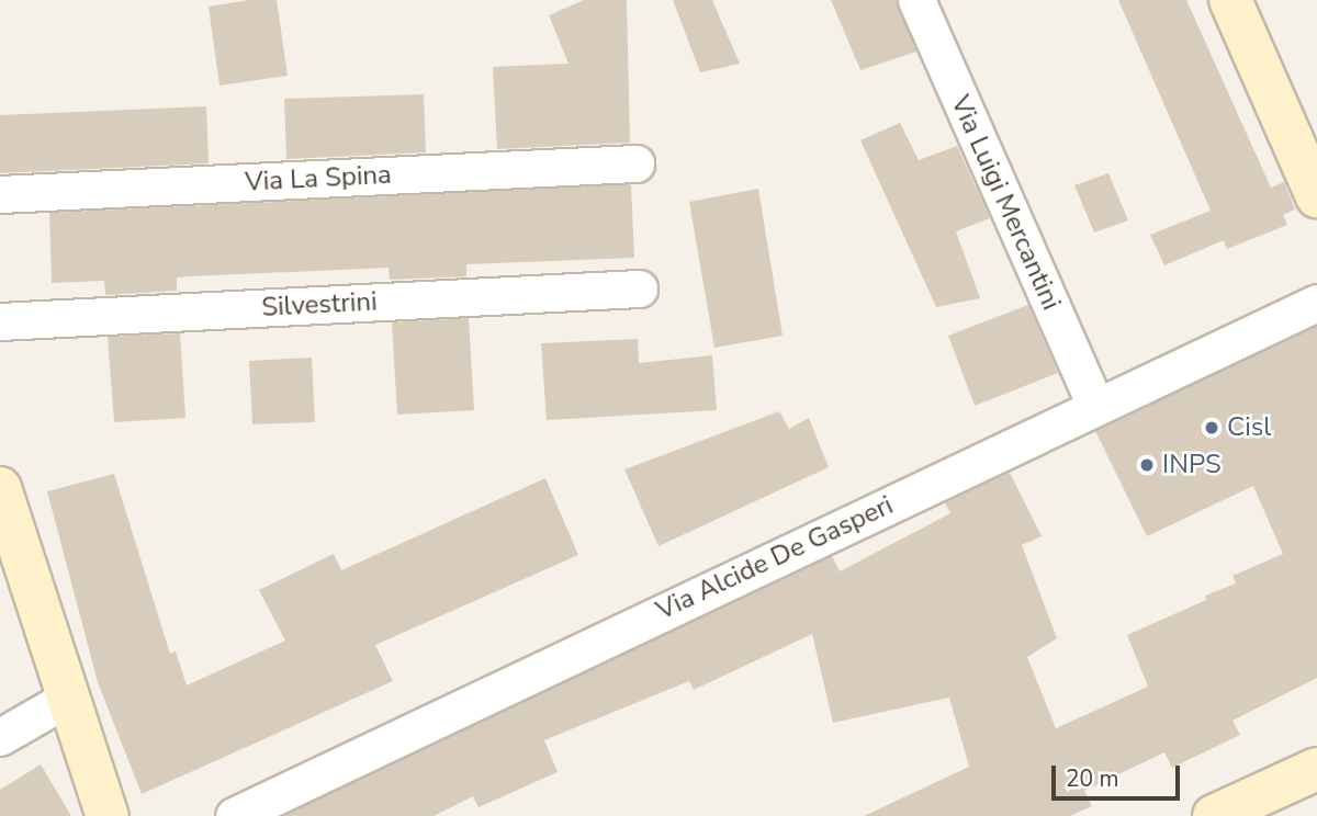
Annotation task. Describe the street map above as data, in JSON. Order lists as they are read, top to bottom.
{
  "streets": {
    "street": [
      "Via La Spina",
      "Via Luigi Mercantini",
      "Silvestrini",
      "Via Alcide De Gasperi"
    ]
  },
  "crossings": [
    ["Via Luigi Mercantini", "Via Alcide De Gasperi"]
  ],
  "places": ["Cisl", "INPS"],
  "scale_bar": "20 m"
}
